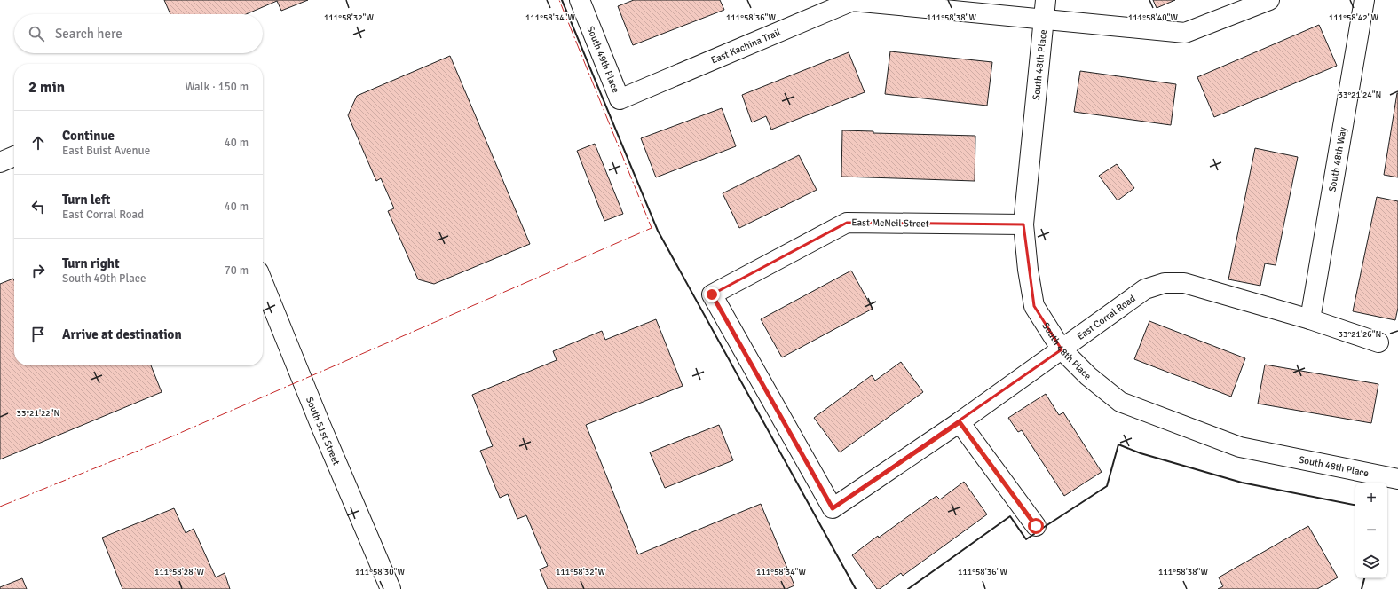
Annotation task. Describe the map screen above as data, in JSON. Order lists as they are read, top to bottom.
{
  "streets": {
    "street": [
      "East Kachina Trail",
      "South 49th Place",
      "South 48th Place",
      "South 48th Way",
      "East McNeil Street",
      "East Corral Road",
      "South 51st Street"
    ]
  },
  "crossings": [
    ["East Kachina Trail", "South 49th Place"],
    ["East Kachina Trail", "South 48th Place"],
    ["South 48th Place", "East McNeil Street"],
    ["South 48th Place", "East Corral Road"],
    ["South 48th Way", "East Corral Road"],
    ["East McNeil Street", "East Corral Road"]
  ],
  "page": {
    "search": "Search here",
    "heading": ["2 min", "Walk · 150 m"],
    "list": [
      ["Continue", "East Buist Avenue", "40 m"],
      ["Turn left", "East Corral Road", "40 m"],
      ["Turn right", "South 49th Place", "70 m"],
      "Arrive at destination"
    ],
    "map_buttons": ["+", "−"]
  },
  "coordinates": [
    "111°58'42\"W",
    "111°58'32\"W",
    "111°58'38\"W",
    "111°58'40\"W",
    "111°58'34\"W",
    "111°58'36\"W",
    "33°21'24\"N",
    "33°21'26\"N",
    "33°21'22\"N",
    "111°58'28\"W",
    "111°58'30\"W"
  ]
}
